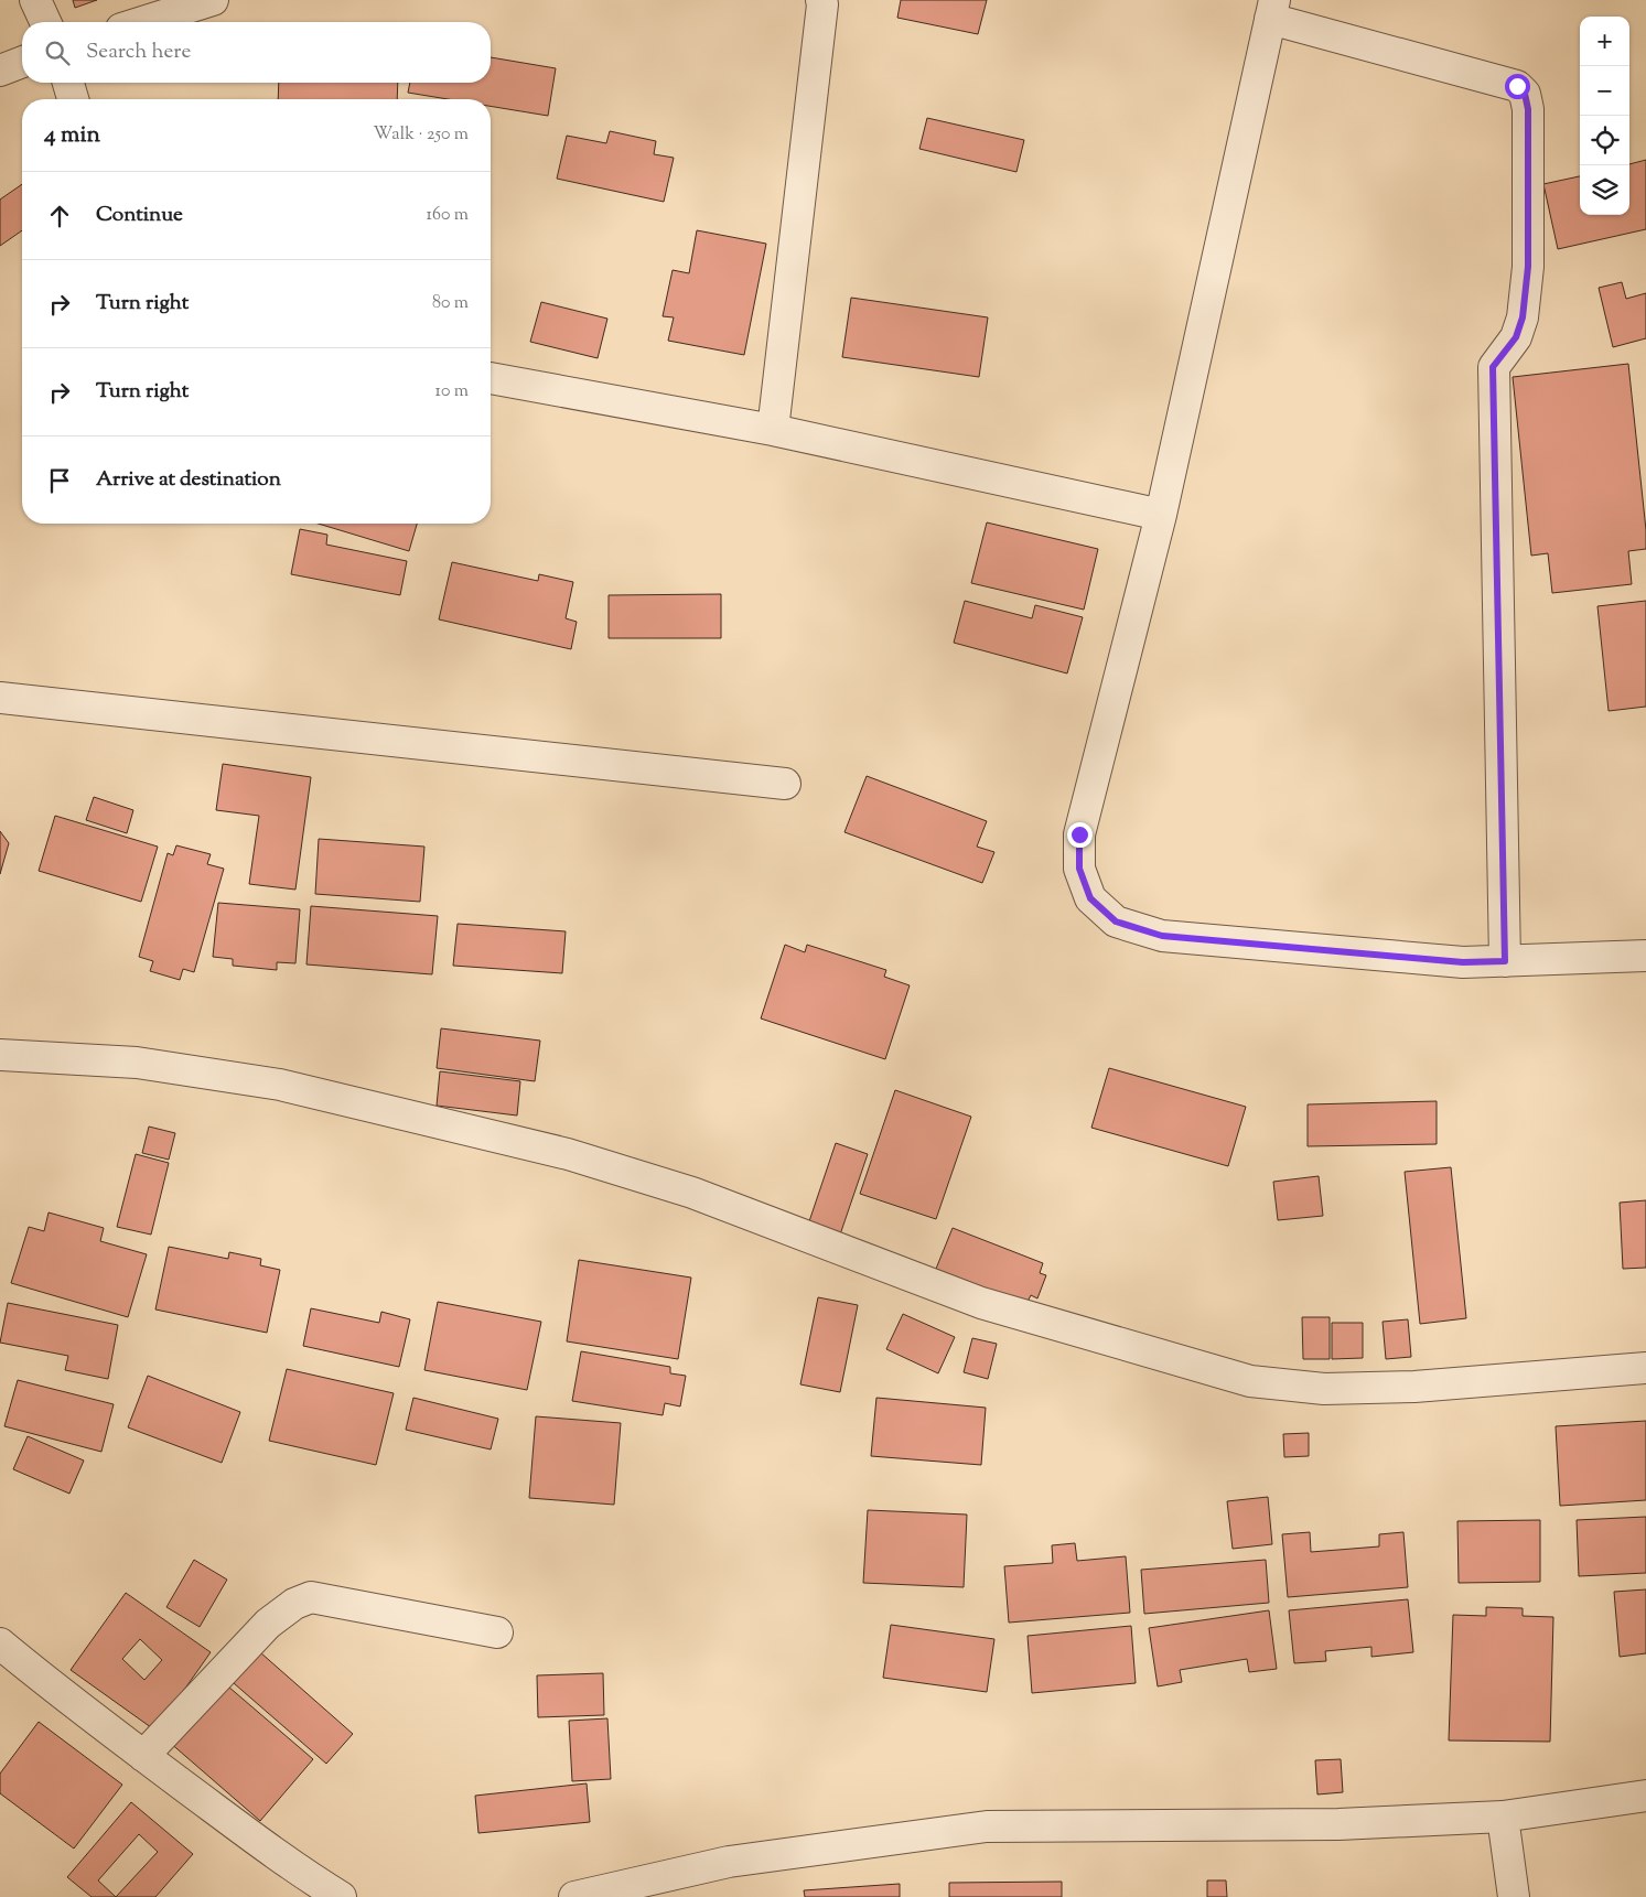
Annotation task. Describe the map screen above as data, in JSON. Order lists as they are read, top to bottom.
{
  "page": {
    "map_buttons": ["+", "−"],
    "search": "Search here",
    "heading": ["4 min", "Walk · 250 m"],
    "list": [
      ["Continue", "160 m"],
      ["Turn right", "80 m"],
      ["Turn right", "10 m"],
      "Arrive at destination"
    ]
  }
}
